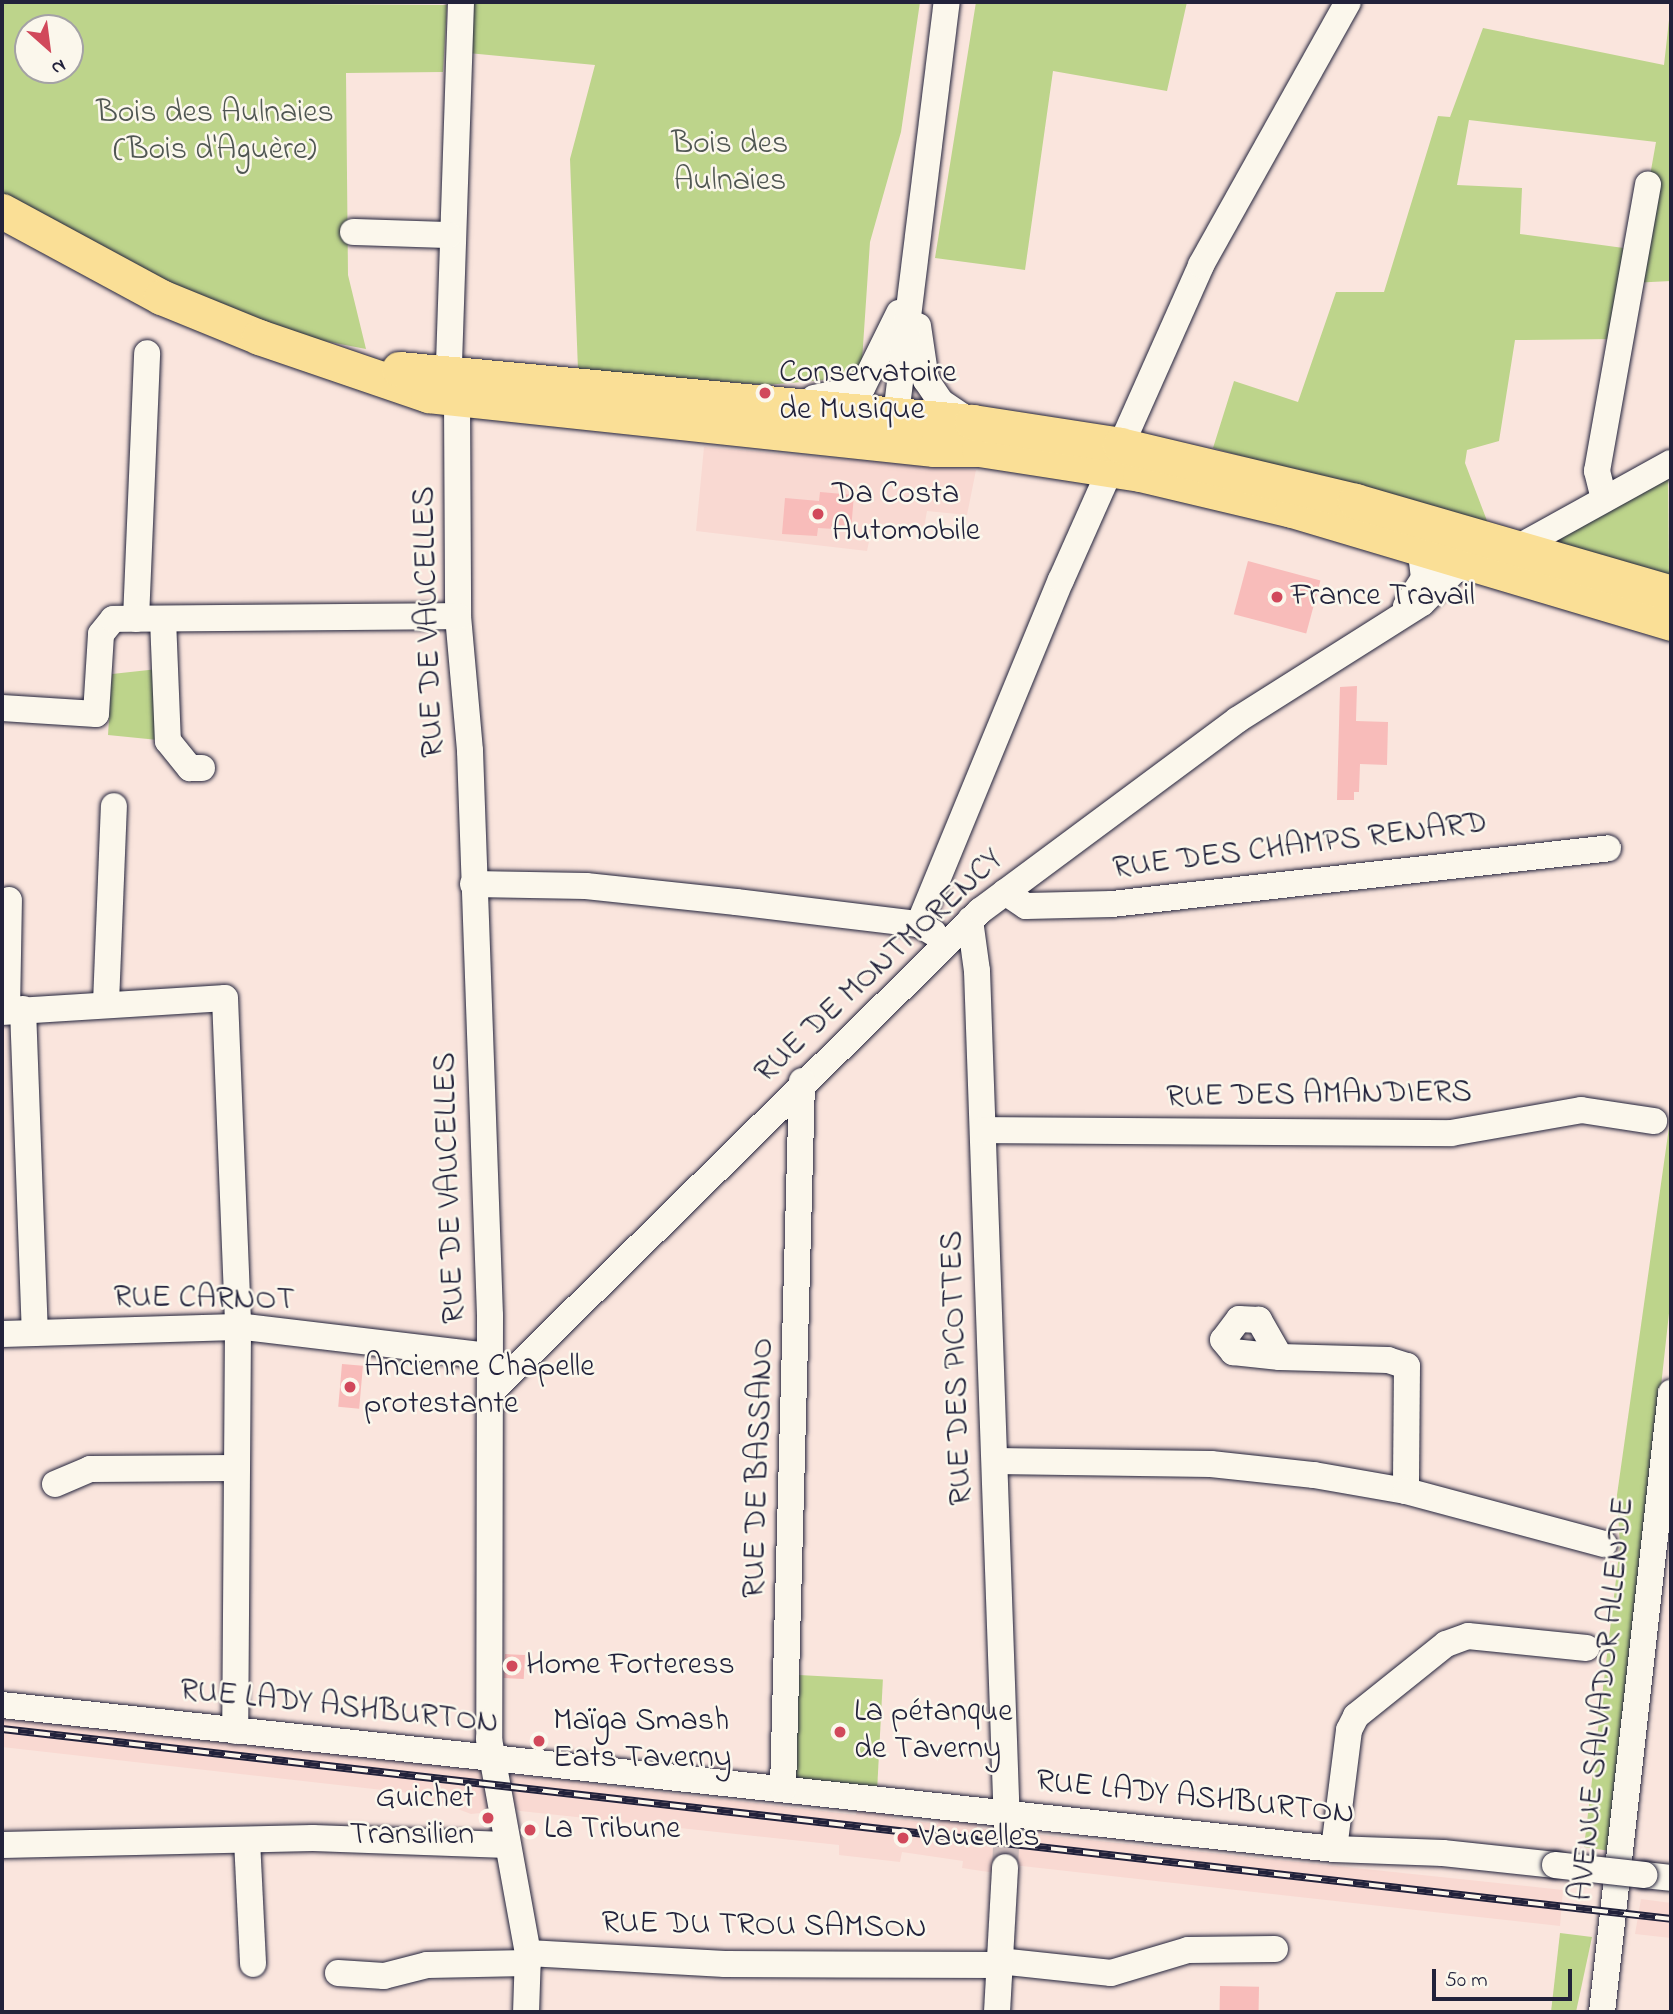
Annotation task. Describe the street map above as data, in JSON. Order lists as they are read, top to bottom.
{
  "streets": {
    "street": [
      "RUE DE VAUCELLES",
      "RUE DES CHAMPS RENARD",
      "RUE DE MONTMORENCY",
      "RUE DES AMANDIERS",
      "RUE CARNOT",
      "RUE DES PICOTTES",
      "RUE DE BASSANO",
      "AVENUE SALVADOR ALLENDE",
      "RUE LADY ASHBURTON",
      "RUE DU TROU SAMSON"
    ]
  },
  "crossings": [
    ["RUE DE VAUCELLES", "RUE DE MONTMORENCY"],
    ["RUE DE VAUCELLES", "RUE CARNOT"],
    ["RUE DE VAUCELLES", "RUE LADY ASHBURTON"],
    ["RUE DE VAUCELLES", "RUE DU TROU SAMSON"],
    ["RUE DES CHAMPS RENARD", "RUE DE MONTMORENCY"],
    ["RUE DE MONTMORENCY", "RUE DES PICOTTES"],
    ["RUE DE MONTMORENCY", "RUE DE BASSANO"],
    ["RUE DES AMANDIERS", "RUE DES PICOTTES"],
    ["RUE DES PICOTTES", "RUE LADY ASHBURTON"],
    ["RUE DE BASSANO", "RUE LADY ASHBURTON"]
  ],
  "parks": ["Bois des Aulnaies (Bois d'Aguère)", "Bois des Aulnaies"],
  "places": [
    "Conservatoire de Musique",
    "Da Costa Automobile",
    "France Travail",
    "Ancienne Chapelle protestante",
    "Home Forteress",
    "La pétanque de Taverny",
    "Maïga Smash Eats Taverny",
    "Guichet Transilien",
    "La Tribune",
    "Vaucelles"
  ],
  "scale_bar": "50 m",
  "north": "bottom right"
}
